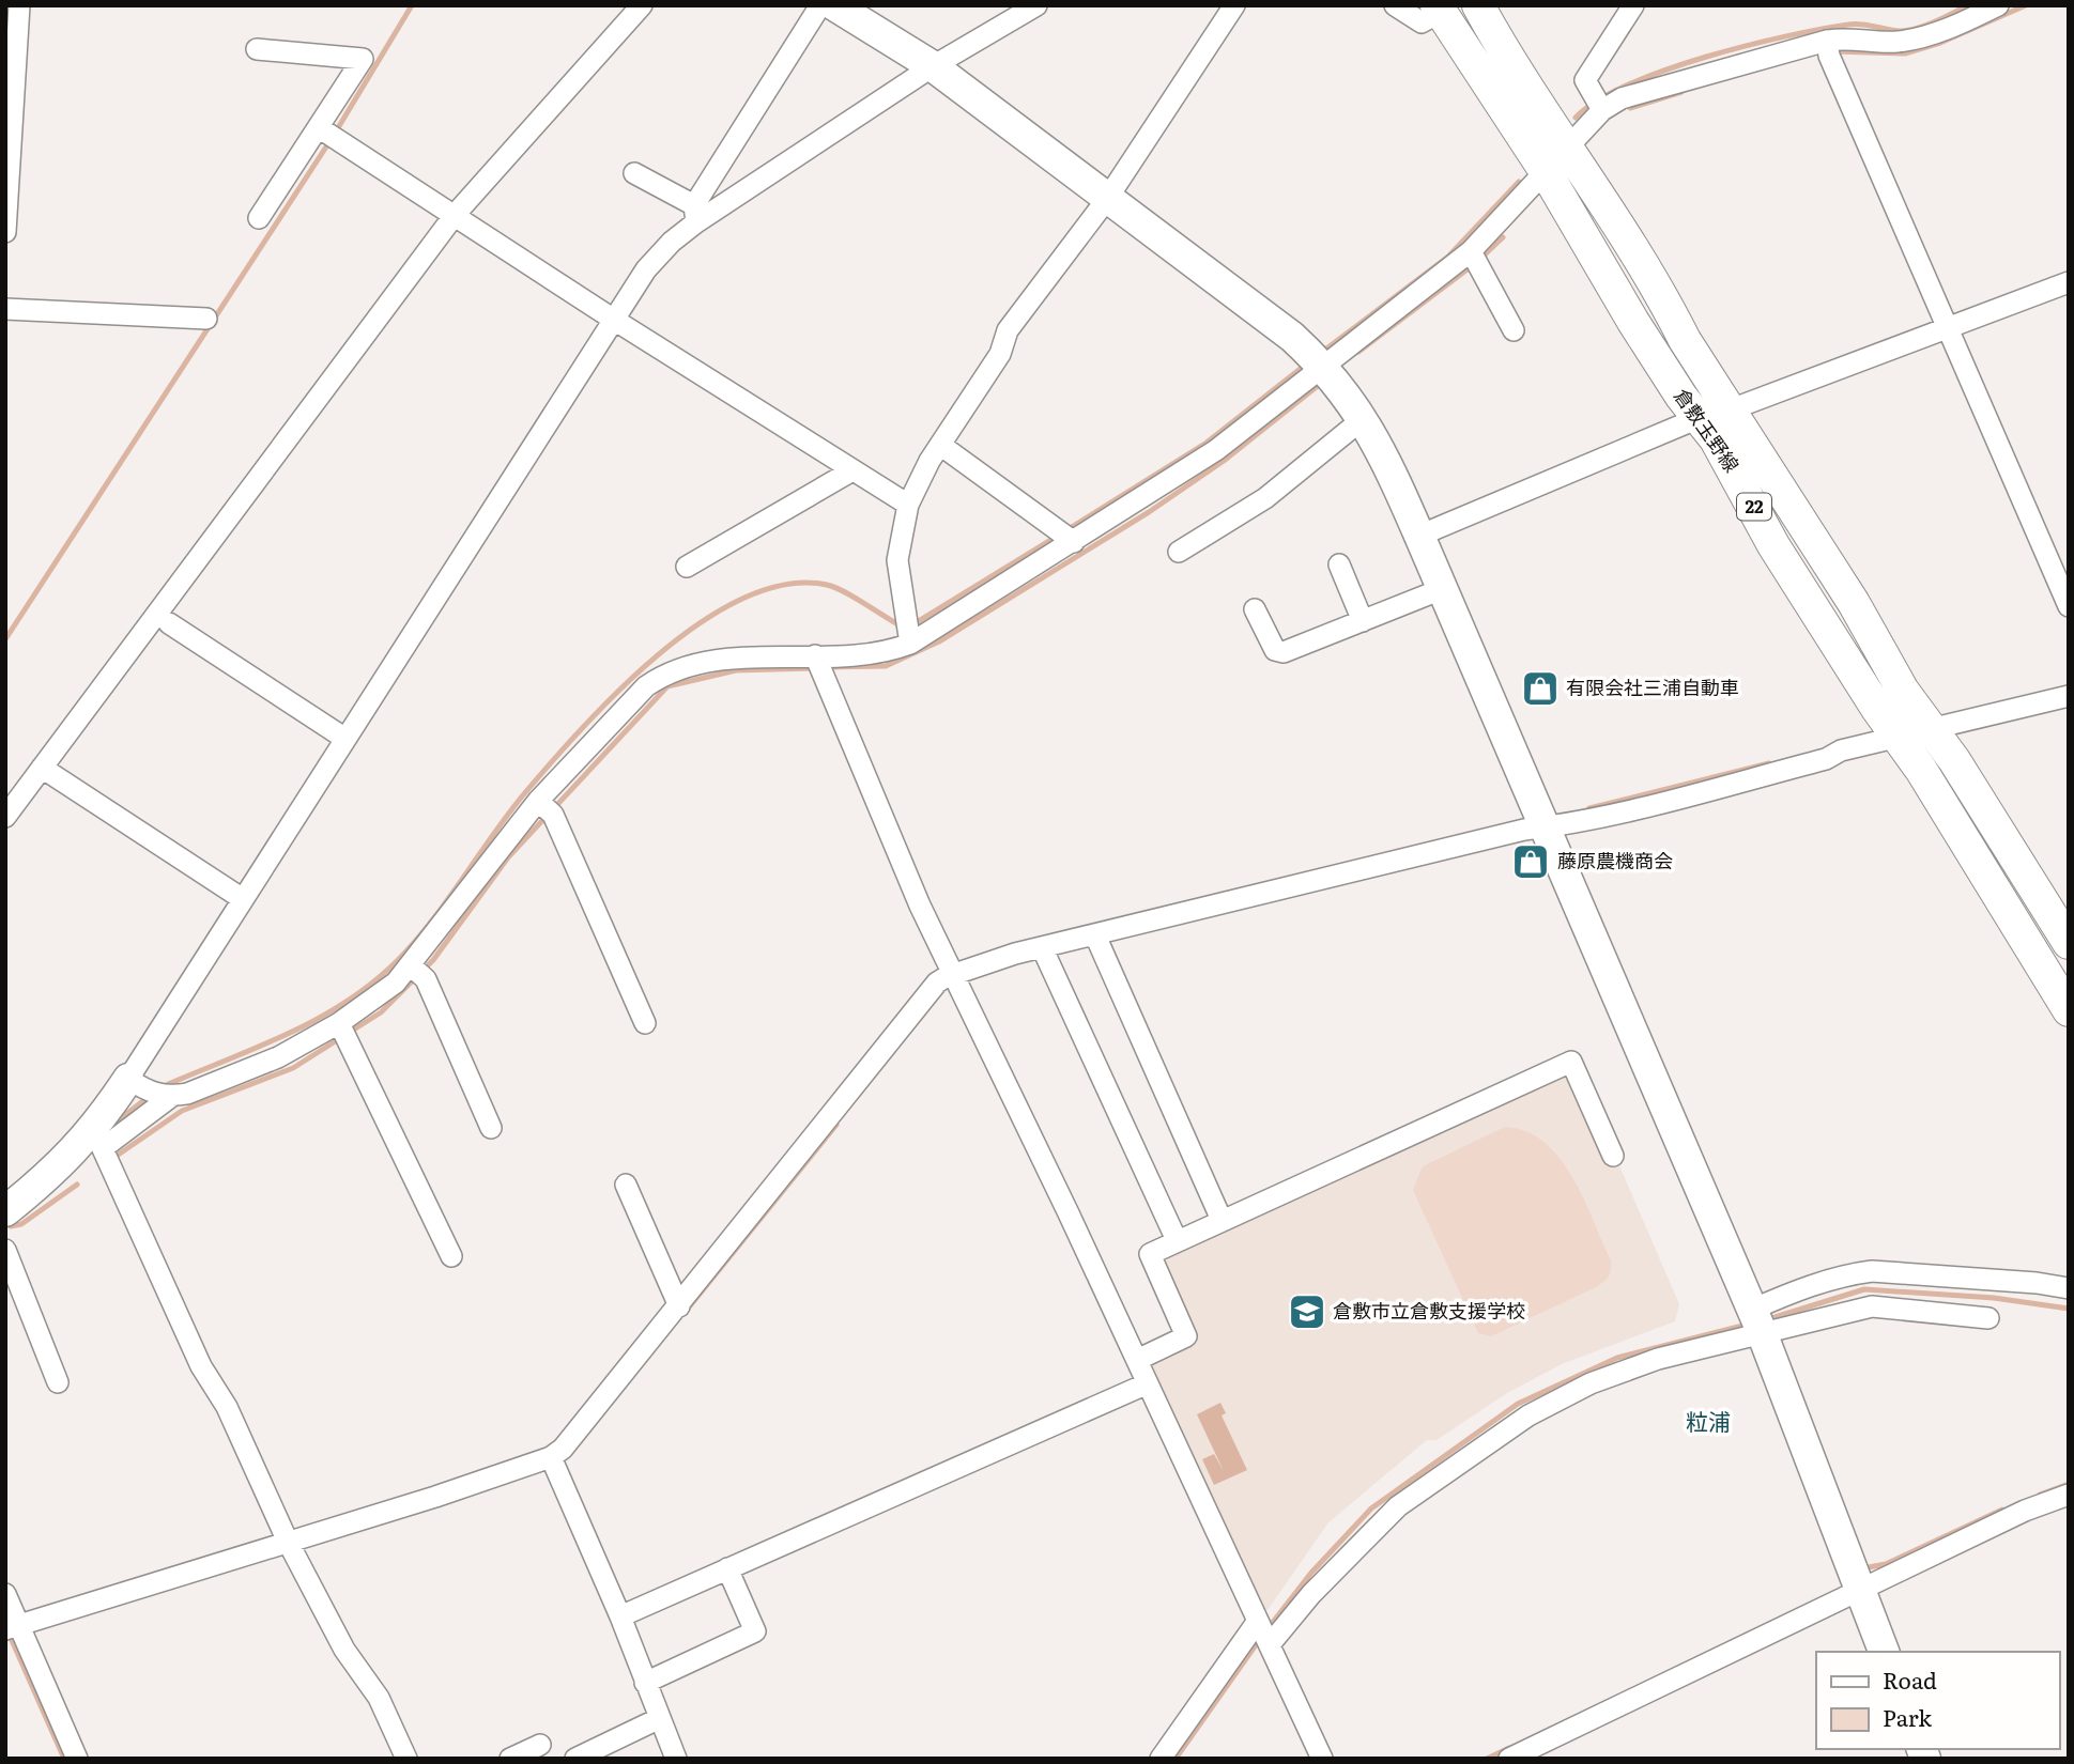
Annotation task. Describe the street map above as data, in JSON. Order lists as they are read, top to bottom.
{
  "streets": {
    "main road": ["倉敷玉野線", "22"]
  },
  "districts": ["粒浦"],
  "places": {
    "shop": ["有限会社三浦自動車", "藤原農機商会"],
    "school or university": ["倉敷市立倉敷支援学校"]
  },
  "legend": ["Road", "Park"]
}
